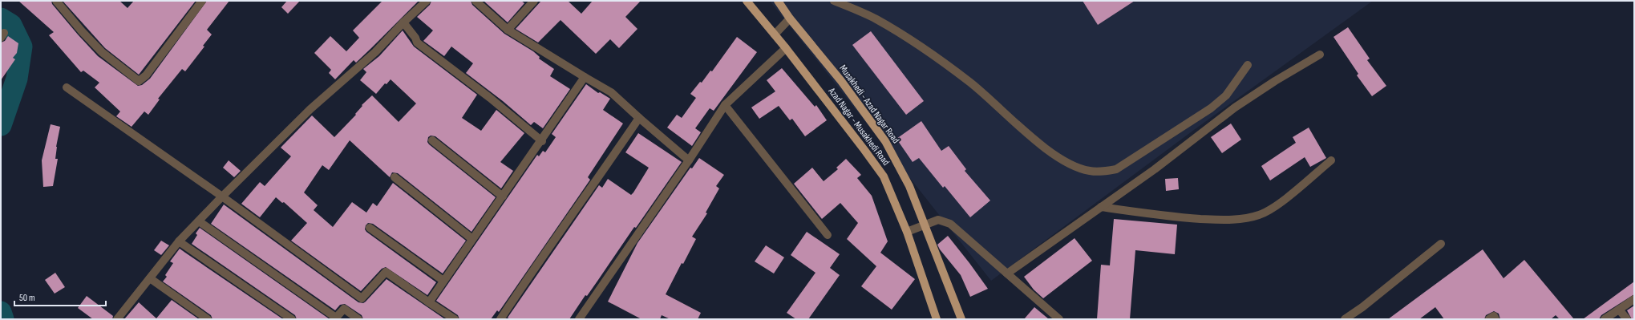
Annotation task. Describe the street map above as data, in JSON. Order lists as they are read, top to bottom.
{
  "streets": {
    "main road": ["Musakhedi - Azad Nagar Road", "Azad Nagar - Musakhedi Road"]
  },
  "scale_bar": "50 m"
}
